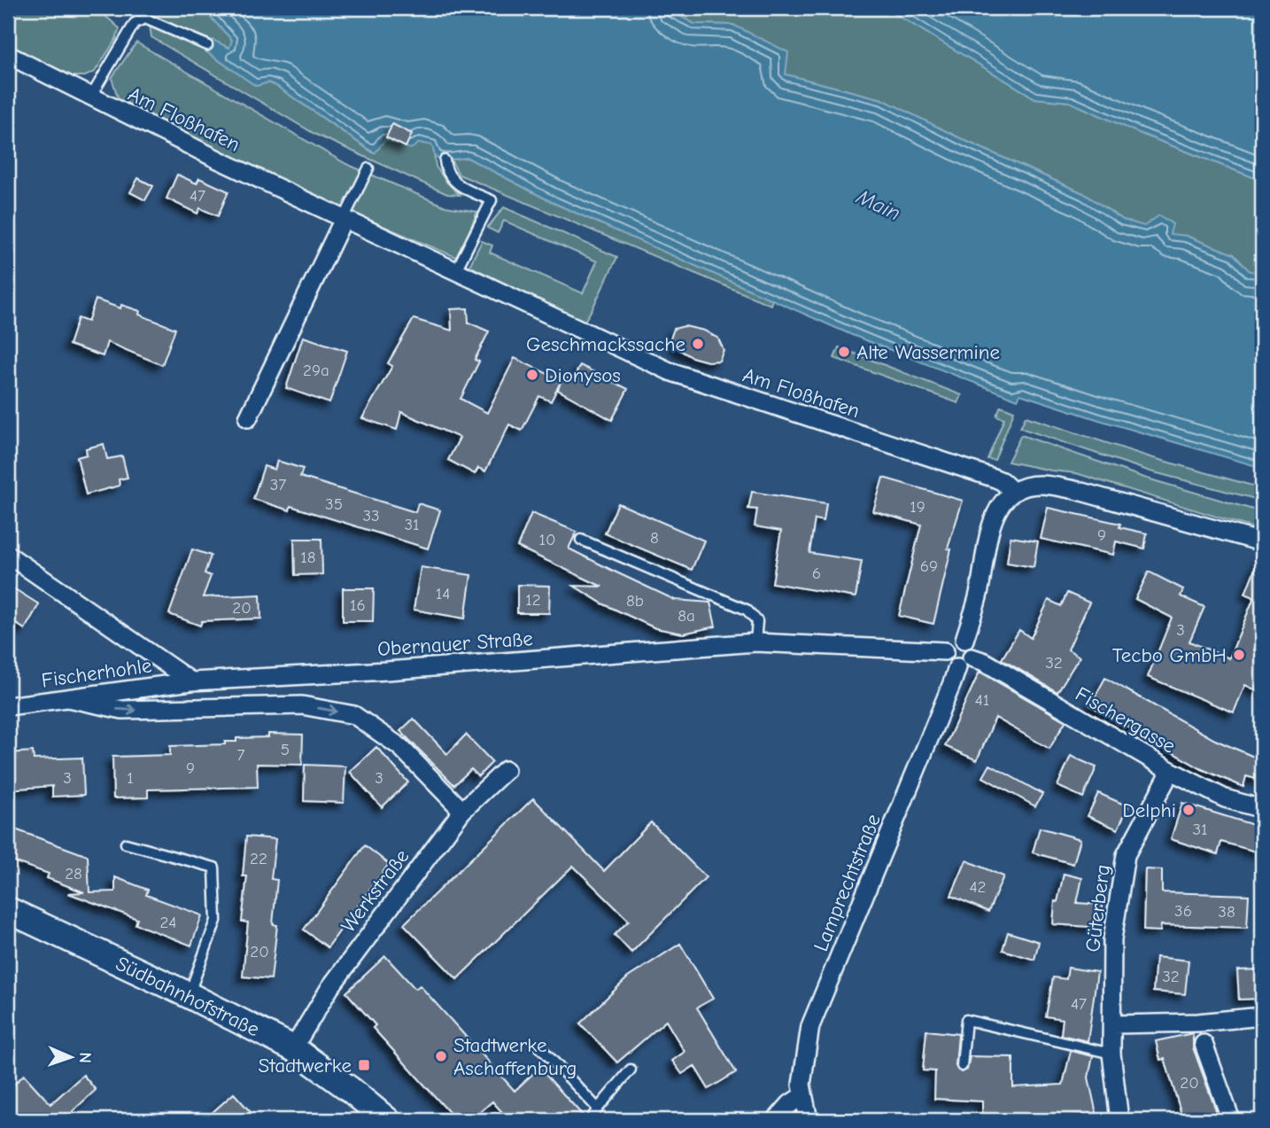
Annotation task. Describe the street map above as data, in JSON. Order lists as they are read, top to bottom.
{
  "streets": {
    "street": [
      "Am Floßhafen",
      "Obernauer Straße",
      "Fischerhohle",
      "Fischergasse",
      "Lamprechtstraße",
      "Werkstraße",
      "Güterberg",
      "Südbahnhofstraße"
    ]
  },
  "crossings": [
    ["Obernauer Straße", "Fischerhohle"],
    ["Obernauer Straße", "Fischergasse"],
    ["Obernauer Straße", "Lamprechtstraße"],
    ["Fischergasse", "Lamprechtstraße"],
    ["Fischergasse", "Güterberg"],
    ["Werkstraße", "Südbahnhofstraße"]
  ],
  "water": ["Main"],
  "places": {
    "other": [
      "Geschmackssache",
      "Alte Wassermine",
      "Dionysos",
      "Tecbo GmbH",
      "Delphi",
      "Stadtwerke Aschaffenburg"
    ],
    "transit": ["Stadtwerke"]
  },
  "house_numbers": [
    "47",
    "29a",
    "37",
    "35",
    "19",
    "33",
    "31",
    "9",
    "8",
    "10",
    "18",
    "69",
    "6",
    "14",
    "12",
    "8b",
    "16",
    "20",
    "8a",
    "3",
    "32",
    "41",
    "5",
    "7",
    "9",
    "3",
    "1",
    "3",
    "31",
    "22",
    "28",
    "42",
    "36",
    "38",
    "24",
    "20",
    "32",
    "47",
    "20"
  ],
  "north": "right"
}
